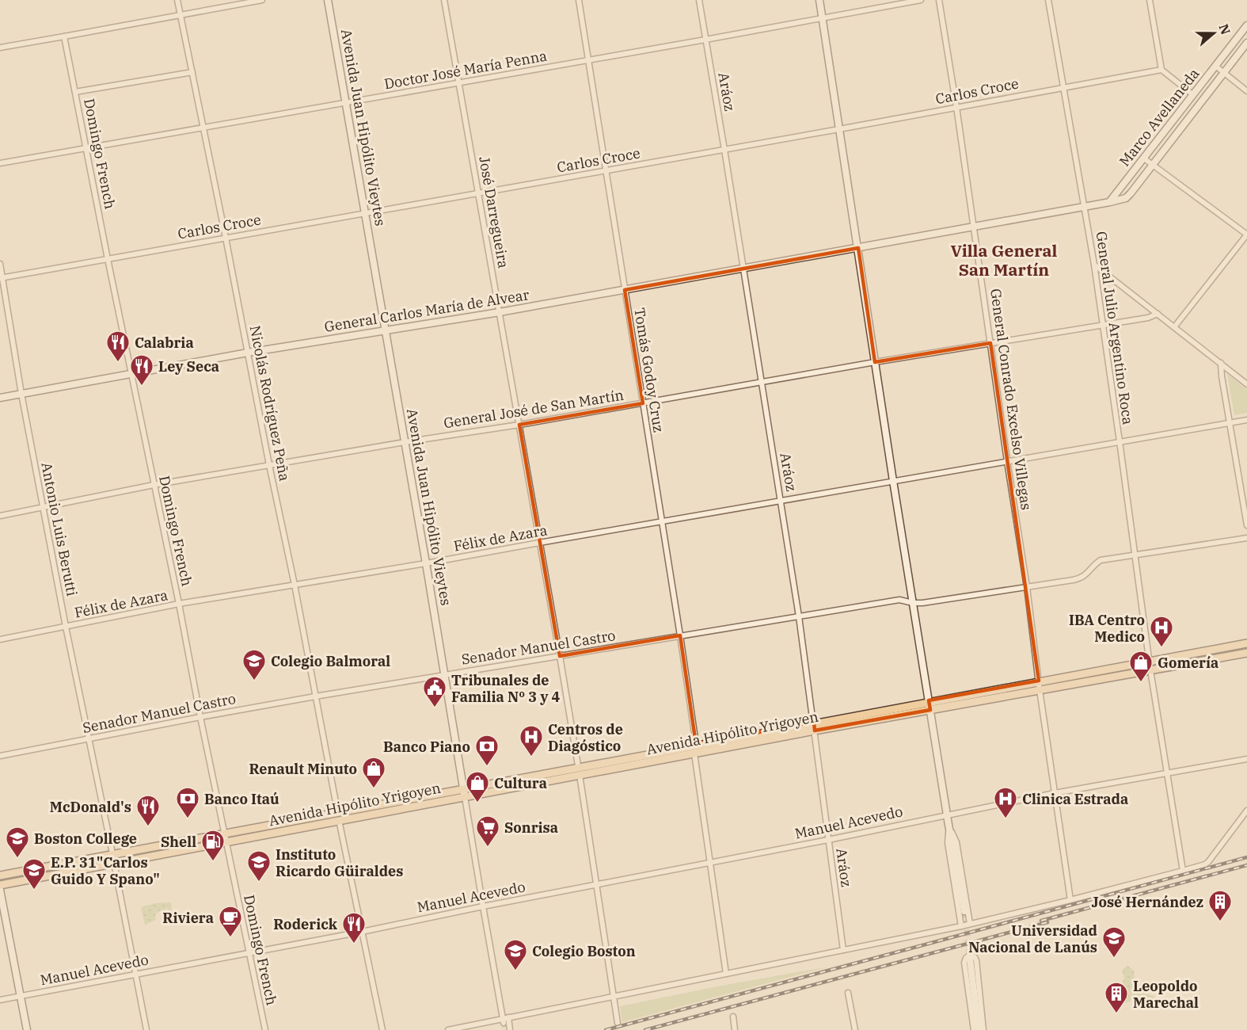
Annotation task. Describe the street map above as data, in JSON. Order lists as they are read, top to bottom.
{
  "streets": {
    "main road": ["Avenida Hipólito Yrigoyen"],
    "street": [
      "Doctor José María Penna",
      "Carlos Croce",
      "Aráoz",
      "Marco Avellaneda",
      "Avenida Juan Hipólito Vieytes",
      "Domingo French",
      "José Darregueira",
      "General Carlos María de Alvear",
      "General Julio Argentino Roca",
      "Tomás Godoy Cruz",
      "General Conrado Excelso Villegas",
      "Nicolás Rodríguez Peña",
      "General José de San Martín",
      "Antonio Luis Berutti",
      "Félix de Azara",
      "Senador Manuel Castro",
      "Manuel Acevedo"
    ]
  },
  "crossings": [
    ["Doctor José María Penna", "Aráoz"],
    ["Doctor José María Penna", "Avenida Juan Hipólito Vieytes"],
    ["Doctor José María Penna", "Domingo French"],
    ["Doctor José María Penna", "José Darregueira"],
    ["Doctor José María Penna", "Tomás Godoy Cruz"],
    ["Doctor José María Penna", "Nicolás Rodríguez Peña"],
    ["Carlos Croce", "Aráoz"],
    ["Carlos Croce", "Avenida Juan Hipólito Vieytes"],
    ["Carlos Croce", "Domingo French"],
    ["Carlos Croce", "José Darregueira"],
    ["Carlos Croce", "General Julio Argentino Roca"],
    ["Carlos Croce", "Tomás Godoy Cruz"],
    ["Carlos Croce", "General Conrado Excelso Villegas"],
    ["Carlos Croce", "Nicolás Rodríguez Peña"],
    ["Carlos Croce", "Antonio Luis Berutti"],
    ["Aráoz", "General Carlos María de Alvear"],
    ["Aráoz", "General José de San Martín"],
    ["Aráoz", "Félix de Azara"],
    ["Aráoz", "Senador Manuel Castro"],
    ["Aráoz", "Avenida Hipólito Yrigoyen"],
    ["Aráoz", "Manuel Acevedo"],
    ["Marco Avellaneda", "General Carlos María de Alvear"],
    ["Marco Avellaneda", "General Julio Argentino Roca"],
    ["Marco Avellaneda", "General Conrado Excelso Villegas"],
    ["Avenida Juan Hipólito Vieytes", "General Carlos María de Alvear"],
    ["Avenida Juan Hipólito Vieytes", "General José de San Martín"],
    ["Avenida Juan Hipólito Vieytes", "Félix de Azara"],
    ["Avenida Juan Hipólito Vieytes", "Senador Manuel Castro"],
    ["Avenida Juan Hipólito Vieytes", "Avenida Hipólito Yrigoyen"],
    ["Avenida Juan Hipólito Vieytes", "Manuel Acevedo"],
    ["Domingo French", "General Carlos María de Alvear"],
    ["Domingo French", "General José de San Martín"],
    ["Domingo French", "Félix de Azara"],
    ["Domingo French", "Senador Manuel Castro"],
    ["Domingo French", "Avenida Hipólito Yrigoyen"],
    ["Domingo French", "Manuel Acevedo"],
    ["José Darregueira", "General Carlos María de Alvear"],
    ["José Darregueira", "General José de San Martín"],
    ["José Darregueira", "Félix de Azara"],
    ["José Darregueira", "Senador Manuel Castro"],
    ["José Darregueira", "Avenida Hipólito Yrigoyen"],
    ["General Carlos María de Alvear", "Tomás Godoy Cruz"],
    ["General Carlos María de Alvear", "General Conrado Excelso Villegas"],
    ["General Carlos María de Alvear", "Nicolás Rodríguez Peña"],
    ["General Carlos María de Alvear", "Antonio Luis Berutti"],
    ["General Julio Argentino Roca", "General José de San Martín"],
    ["General Julio Argentino Roca", "Félix de Azara"],
    ["General Julio Argentino Roca", "Senador Manuel Castro"],
    ["General Julio Argentino Roca", "Avenida Hipólito Yrigoyen"],
    ["General Julio Argentino Roca", "Manuel Acevedo"],
    ["Tomás Godoy Cruz", "General José de San Martín"],
    ["Tomás Godoy Cruz", "Félix de Azara"],
    ["Tomás Godoy Cruz", "Senador Manuel Castro"],
    ["Tomás Godoy Cruz", "Avenida Hipólito Yrigoyen"],
    ["General Conrado Excelso Villegas", "General José de San Martín"],
    ["General Conrado Excelso Villegas", "Félix de Azara"],
    ["General Conrado Excelso Villegas", "Senador Manuel Castro"],
    ["General Conrado Excelso Villegas", "Avenida Hipólito Yrigoyen"],
    ["General Conrado Excelso Villegas", "Manuel Acevedo"],
    ["Nicolás Rodríguez Peña", "General José de San Martín"],
    ["Nicolás Rodríguez Peña", "Félix de Azara"],
    ["Nicolás Rodríguez Peña", "Senador Manuel Castro"],
    ["Nicolás Rodríguez Peña", "Avenida Hipólito Yrigoyen"],
    ["General José de San Martín", "Antonio Luis Berutti"],
    ["Antonio Luis Berutti", "Félix de Azara"],
    ["Antonio Luis Berutti", "Senador Manuel Castro"],
    ["Antonio Luis Berutti", "Avenida Hipólito Yrigoyen"]
  ],
  "districts": ["Villa General San Martín"],
  "places": {
    "restaurant": [
      "Calabria",
      "Ley Seca",
      "McDonald's",
      "Roderick"
    ],
    "hospital": ["IBA Centro Medico", "Centros de Diagóstico", "Clinica Estrada"],
    "school or university": [
      "Colegio Balmoral",
      "Boston College",
      "Instituto Ricardo Güiraldes",
      "E.P. 31\"Carlos Guido Y Spano\"",
      "Universidad Nacional de Lanús",
      "Colegio Boston"
    ],
    "shop": ["Gomería", "Renault Minuto", "Cultura"],
    "public building": ["Tribunales de Familia Nº 3 y 4"],
    "bank": ["Banco Piano", "Banco Itaú"],
    "supermarket": ["Sonrisa"],
    "fuel station": ["Shell"],
    "building": ["José Hernández", "Leopoldo Marechal"],
    "cafe": ["Riviera"]
  },
  "north": "right"
}
